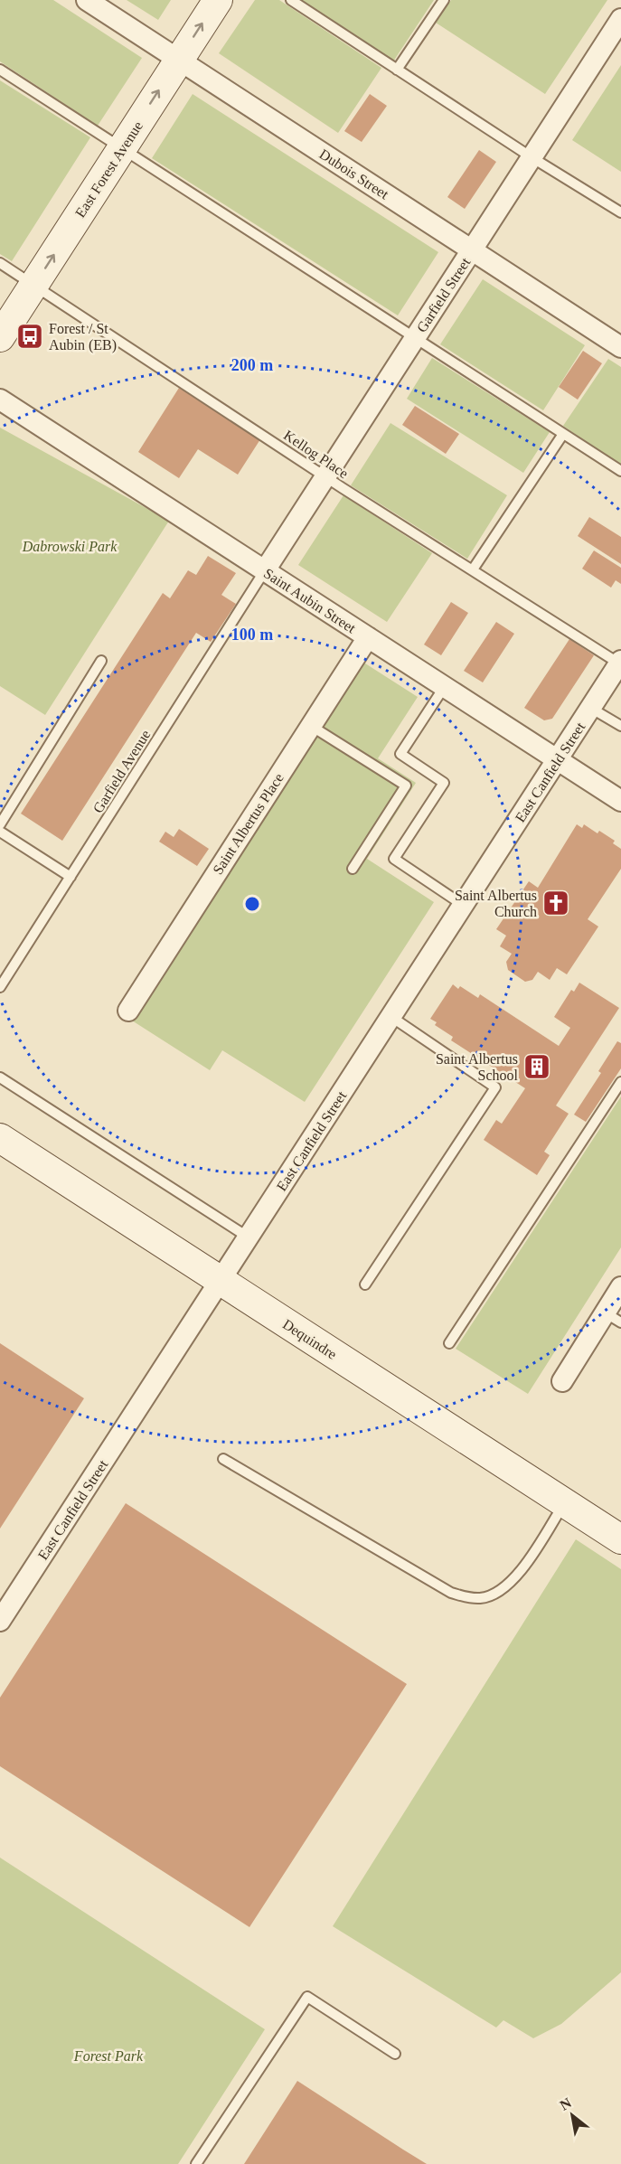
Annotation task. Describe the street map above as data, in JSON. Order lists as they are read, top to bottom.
{
  "streets": {
    "street": [
      "East Forest Avenue",
      "Dubois Street",
      "Garfield Street",
      "Saint Aubin Street",
      "East Canfield Street",
      "Saint Albertus Place",
      "Dequindre"
    ],
    "lane": ["Kellog Place", "Garfield Avenue"]
  },
  "crossings": [
    ["East Forest Avenue", "Dubois Street"],
    ["East Forest Avenue", "Kellog Place"],
    ["Dubois Street", "Garfield Street"],
    ["Garfield Street", "Kellog Place"],
    ["Garfield Street", "Saint Aubin Street"],
    ["Garfield Street", "Garfield Avenue"],
    ["Kellog Place", "East Canfield Street"],
    ["Saint Aubin Street", "Garfield Avenue"],
    ["Saint Aubin Street", "East Canfield Street"],
    ["Saint Aubin Street", "Saint Albertus Place"],
    ["East Canfield Street", "Dequindre"]
  ],
  "one_way": ["East Forest Avenue"],
  "parks": ["Dabrowski Park", "Forest Park"],
  "places": {
    "bus stop": ["Forest / St Aubin (EB)"],
    "church": ["Saint Albertus Church"],
    "building": ["Saint Albertus School"]
  },
  "north": "top left",
  "rings": ["200 m", "100 m"]
}
